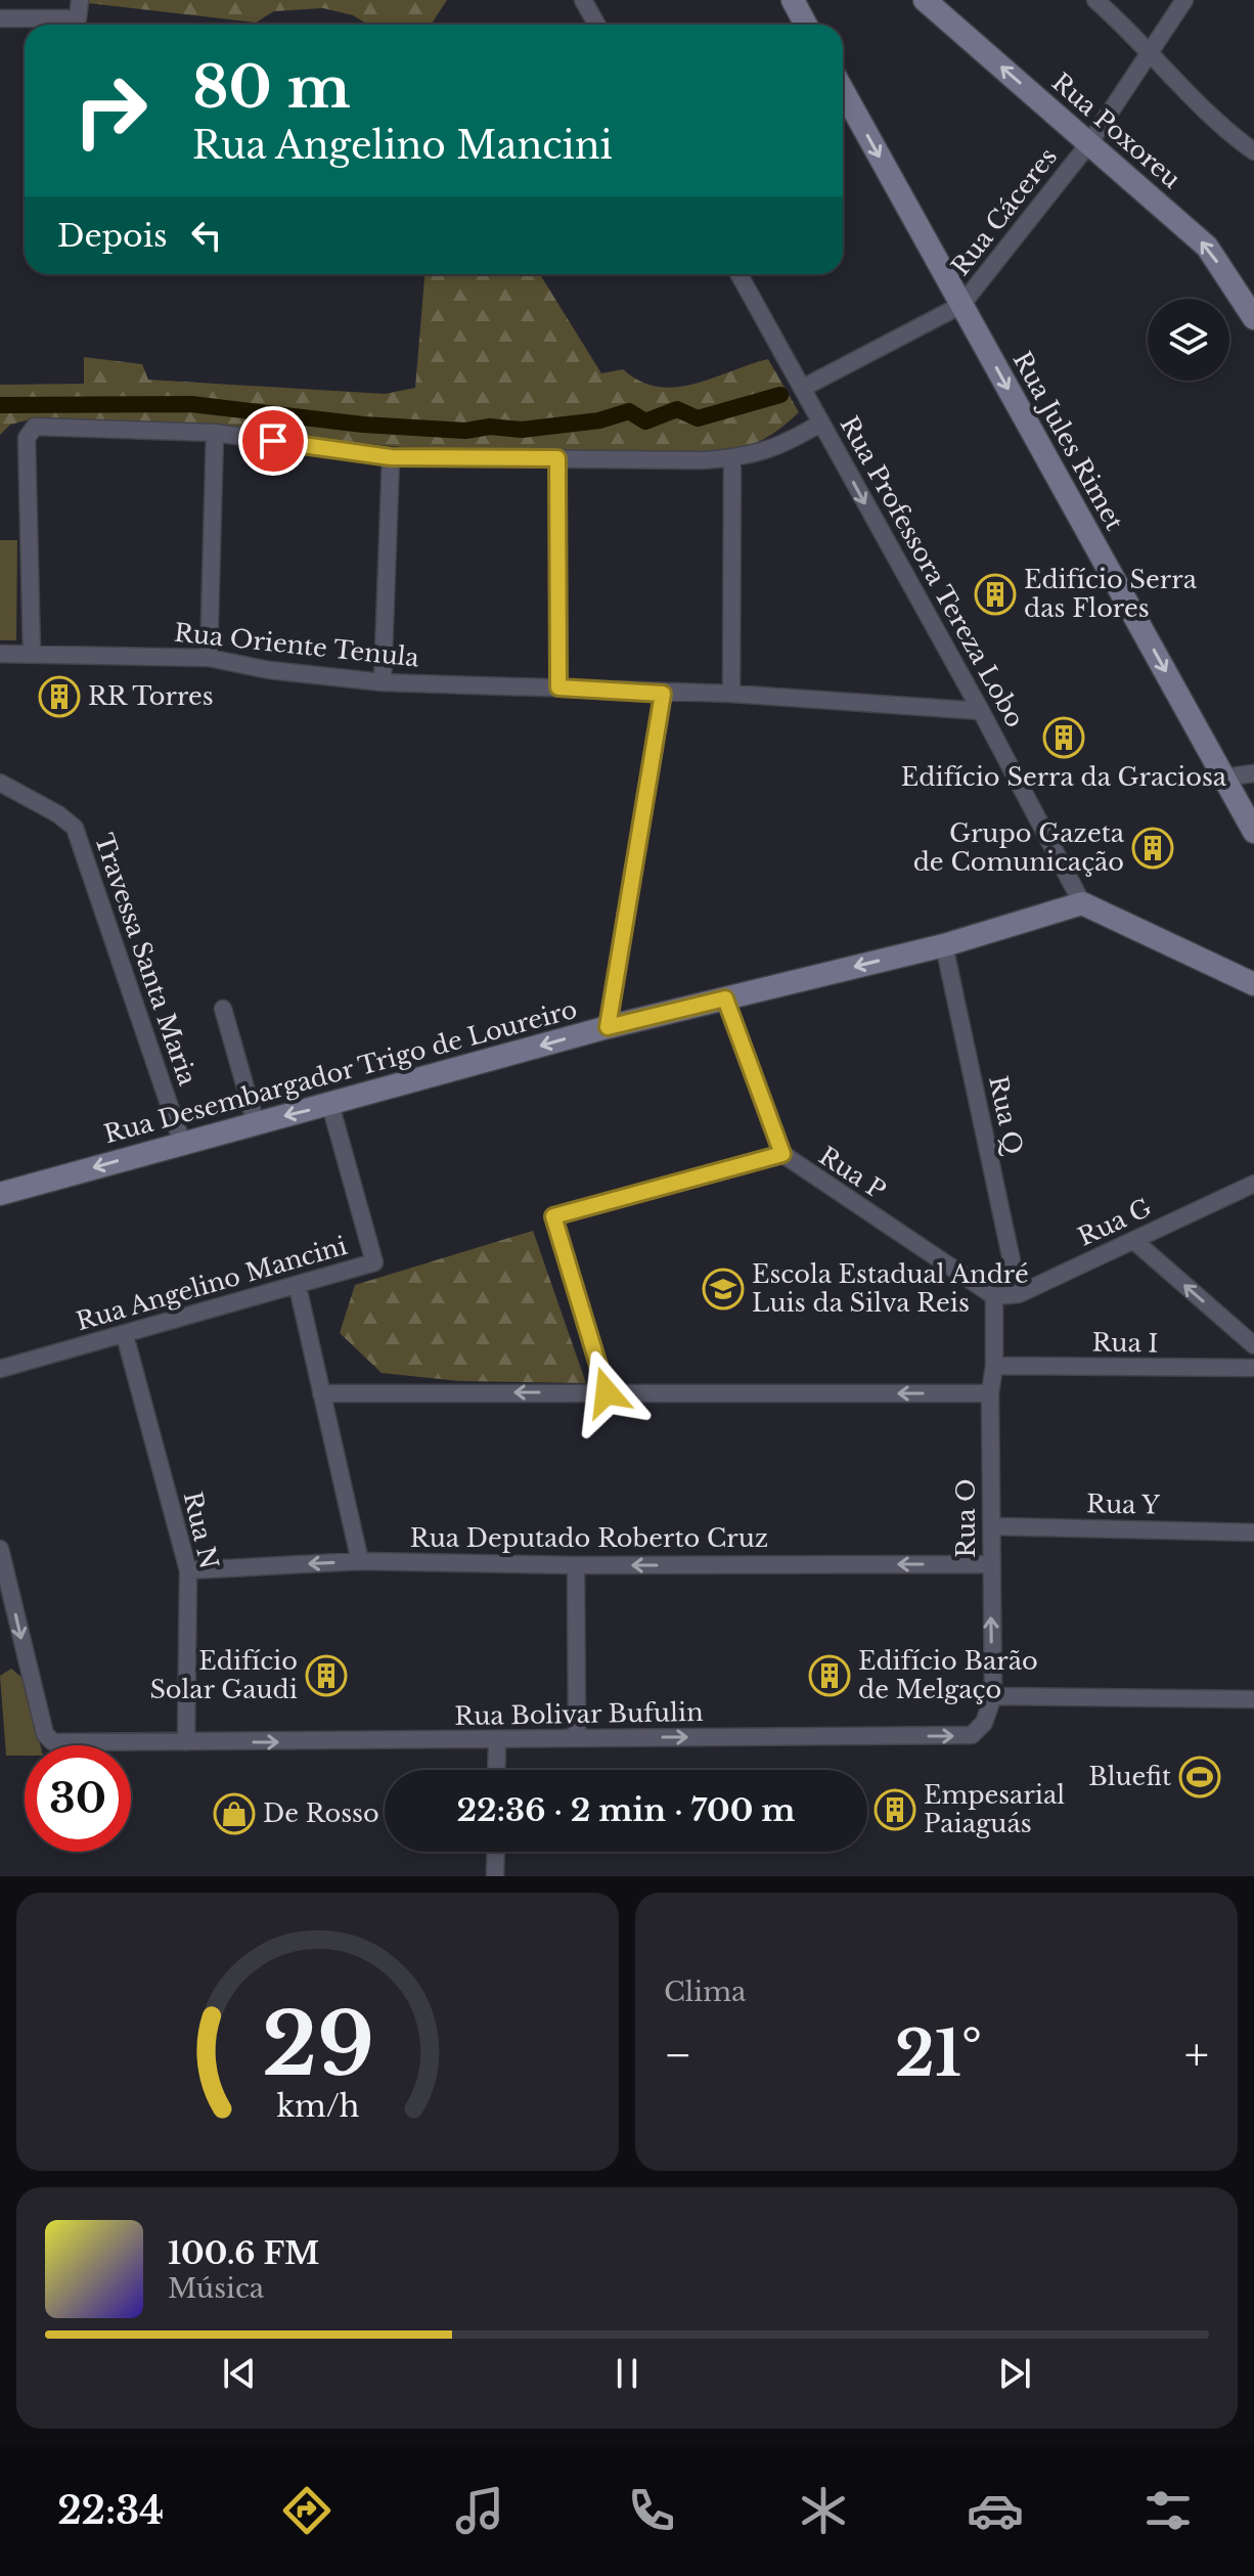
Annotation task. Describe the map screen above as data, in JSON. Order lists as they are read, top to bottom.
{
  "streets": {
    "street": [
      "Rua Poxoreu",
      "Rua Cáceres",
      "Rua Jules Rimet",
      "Rua Professora Tereza Lobo",
      "Rua Oriente Tenula",
      "Travessa Santa Maria",
      "Rua Desembargador Trigo de Loureiro",
      "Rua Q",
      "Rua P",
      "Rua G",
      "Rua Angelino Mancini",
      "Rua I",
      "Rua Y",
      "Rua O",
      "Rua N",
      "Rua Deputado Roberto Cruz",
      "Rua Bolivar Bufulin"
    ]
  },
  "crossings": [
    ["Rua Poxoreu", "Rua Cáceres"],
    ["Rua Cáceres", "Rua Jules Rimet"],
    ["Rua Cáceres", "Rua Professora Tereza Lobo"],
    ["Rua Professora Tereza Lobo", "Rua Oriente Tenula"],
    ["Rua Professora Tereza Lobo", "Rua Desembargador Trigo de Loureiro"],
    ["Travessa Santa Maria", "Rua Desembargador Trigo de Loureiro"],
    ["Rua Desembargador Trigo de Loureiro", "Rua Q"],
    ["Rua Desembargador Trigo de Loureiro", "Rua P"],
    ["Rua Desembargador Trigo de Loureiro", "Rua Angelino Mancini"],
    ["Rua Q", "Rua G"],
    ["Rua P", "Rua G"],
    ["Rua P", "Rua O"],
    ["Rua G", "Rua O"],
    ["Rua Angelino Mancini", "Rua N"],
    ["Rua I", "Rua O"],
    ["Rua Y", "Rua O"],
    ["Rua O", "Rua Deputado Roberto Cruz"],
    ["Rua O", "Rua Bolivar Bufulin"],
    ["Rua N", "Rua Deputado Roberto Cruz"],
    ["Rua N", "Rua Bolivar Bufulin"]
  ],
  "one_way": [
    "Rua Jules Rimet",
    "Rua Professora Tereza Lobo",
    "Rua Desembargador Trigo de Loureiro",
    "Rua Deputado Roberto Cruz",
    "Rua Bolivar Bufulin"
  ],
  "places": {
    "building": [
      "Edifício Serra das Flores",
      "RR Torres",
      "Edifício Serra da Graciosa",
      "Grupo Gazeta de Comunicação",
      "Edifício Solar Gaudi",
      "Edifício Barão de Melgaço",
      "Empesarial Paiaguás"
    ],
    "school or university": ["Escola Estadual André Luis da Silva Reis"],
    "sports": ["Bluefit"],
    "shop": ["De Rosso"]
  },
  "page": {
    "turn": ["80 m", "Rua Angelino Mancini"],
    "then": "Depois",
    "limit": "30",
    "trip": "22:36 · 2 min · 700 m",
    "tile": "Clima",
    "heat": ["−", "21°", "+"],
    "song": ["100.6 FM", "Música"],
    "tabs": "22:34",
    "gauge": ["29", "km/h"]
  }
}
